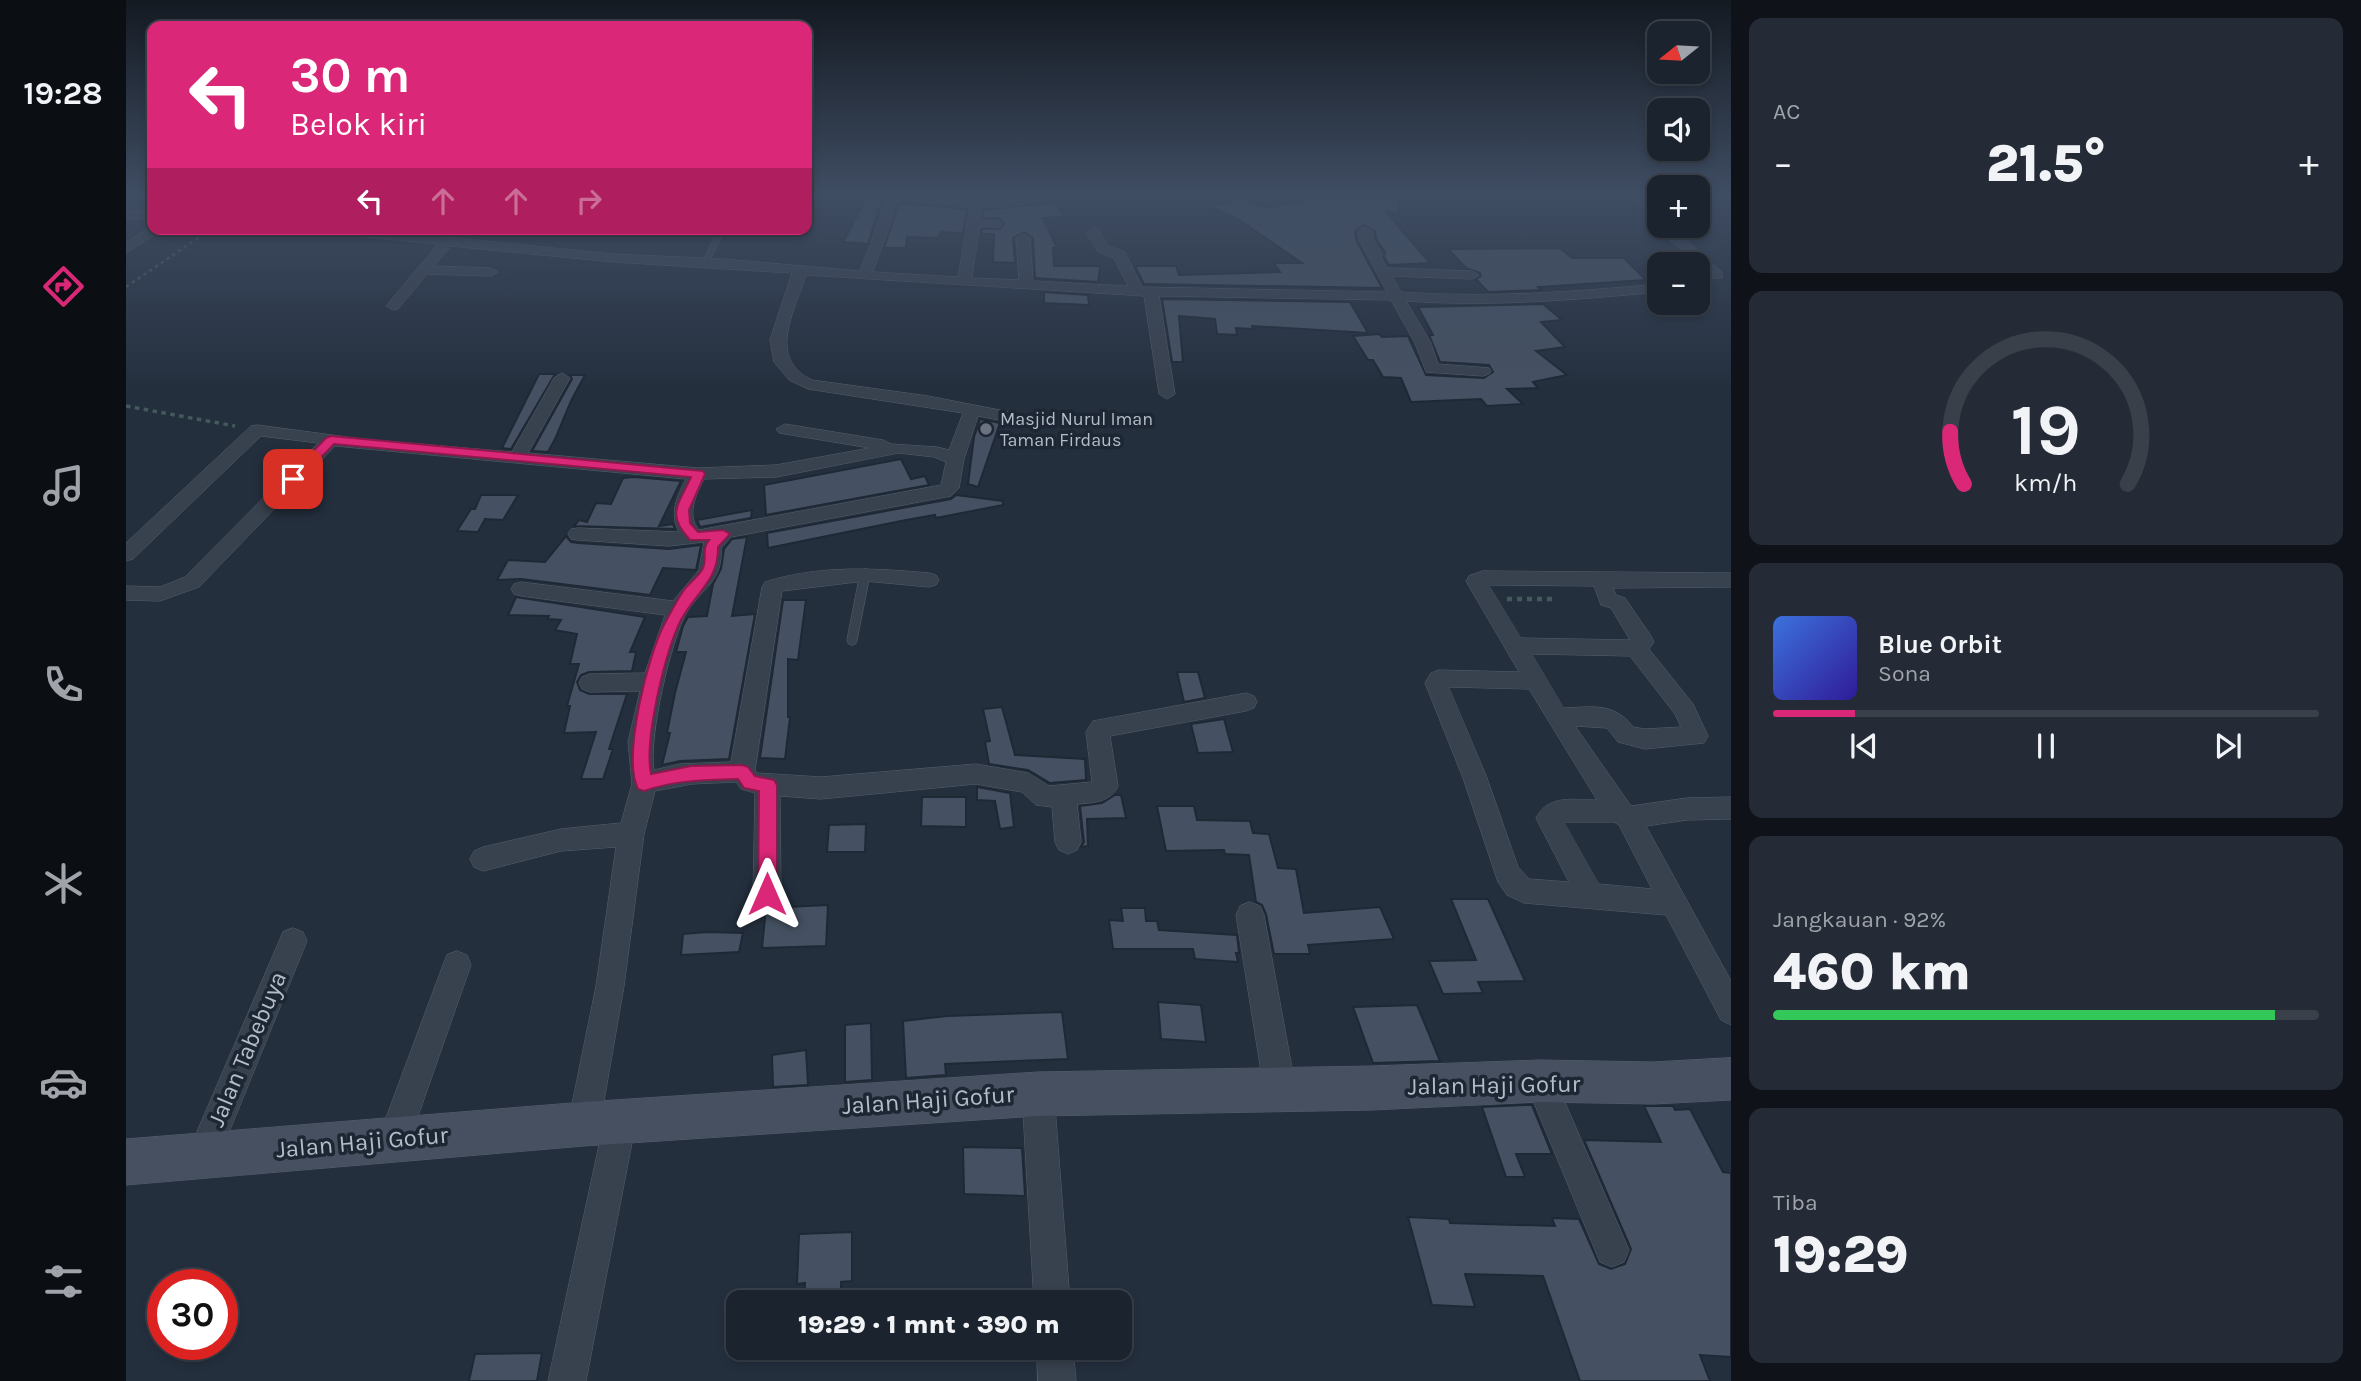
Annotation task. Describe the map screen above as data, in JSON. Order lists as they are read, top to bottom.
{
  "streets": {
    "street": ["Jalan Tabebuya", "Jalan Haji Gofur"]
  },
  "crossings": [
    ["Jalan Tabebuya", "Jalan Haji Gofur"]
  ],
  "places": ["Masjid Nurul Iman Taman Firdaus"],
  "north": "left",
  "page": {
    "tabs": "19:28",
    "tile": [
      "AC",
      ["Jangkauan · 92%", "460 km"],
      ["Tiba", "19:29"]
    ],
    "map_buttons": ["+", "−"],
    "turn": ["30 m", "Belok kiri"],
    "heat": ["−", "21.5°", "+"],
    "song": ["Blue Orbit", "Sona"],
    "limit": "30",
    "trip": "19:29 · 1 mnt · 390 m",
    "gauge": ["19", "km/h"]
  }
}
